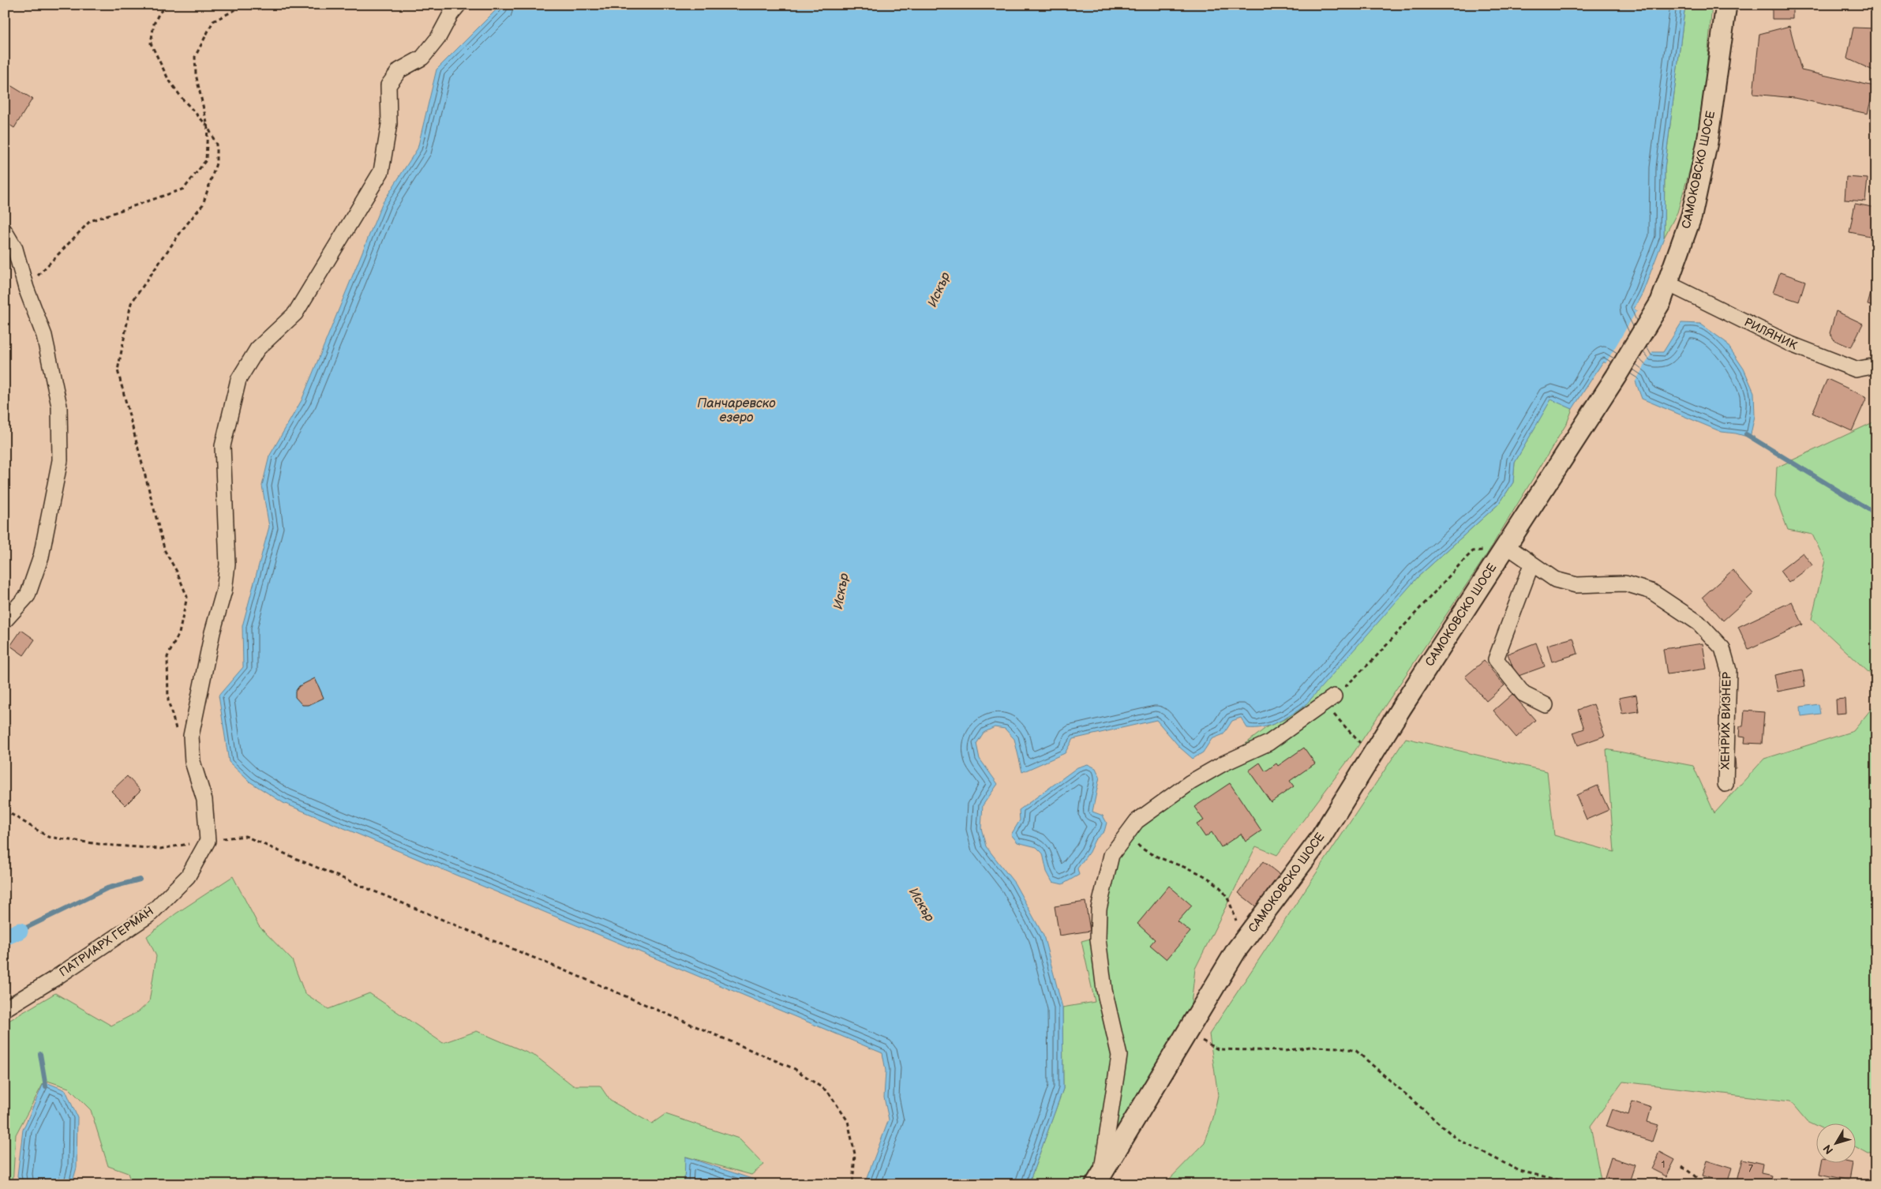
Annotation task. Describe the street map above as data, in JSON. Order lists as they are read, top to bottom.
{
  "streets": {
    "main road": ["САМОКОВСКО ШОСЕ"],
    "street": ["РИЛЯНИК", "ХЕНРИХ ВИЗНЕР", "ПАТРИАРХ ГЕРМАН"]
  },
  "crossings": [
    ["САМОКОВСКО ШОСЕ", "РИЛЯНИК"],
    ["САМОКОВСКО ШОСЕ", "ХЕНРИХ ВИЗНЕР"]
  ],
  "water": ["Искър", "Панчаревско езеро"],
  "house_numbers": ["1", "7"],
  "north": "bottom left"
}
